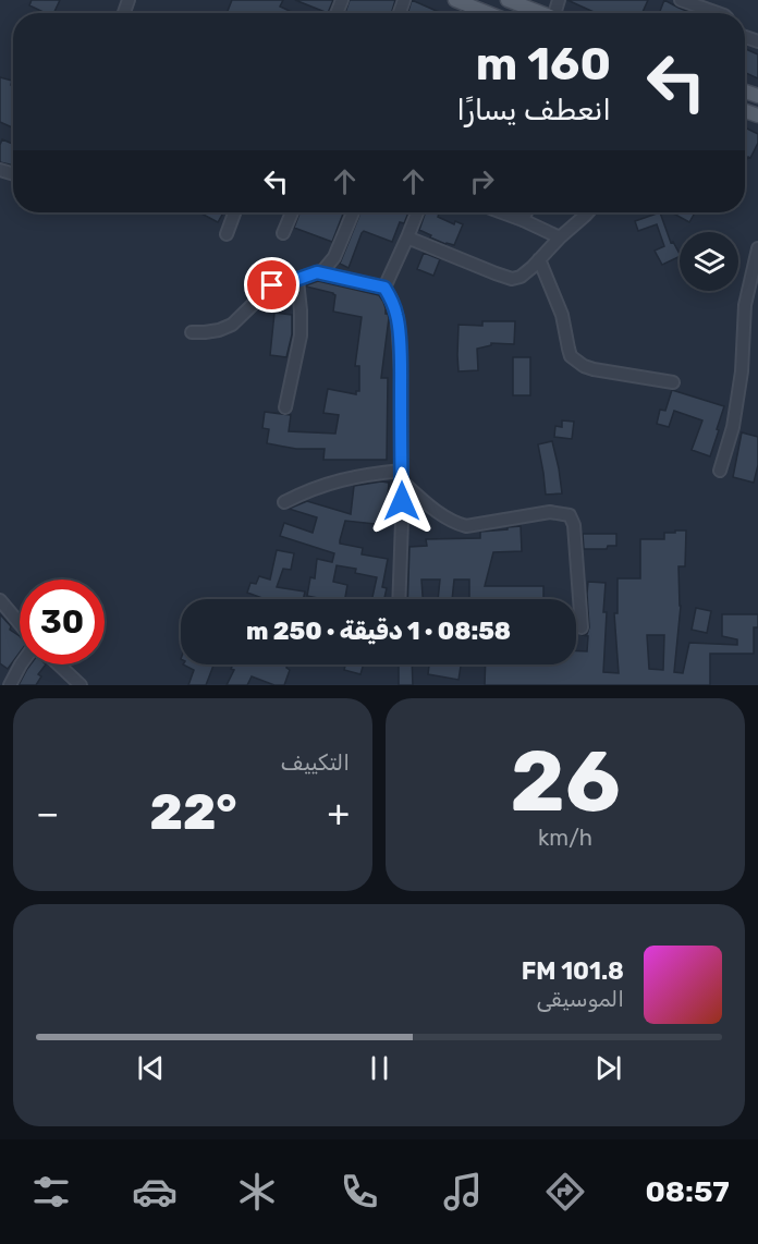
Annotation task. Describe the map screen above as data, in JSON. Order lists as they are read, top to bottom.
{
  "page": {
    "turn": ["160 m", "انعطف يسارًا"],
    "limit": "30",
    "trip": "08:58 · 1 دقيقة · 250 m",
    "tile": [
      ["26", "km/h"],
      "التكييف"
    ],
    "heat": ["−", "22°", "+"],
    "song": ["101.8 FM", "الموسيقى"],
    "tabs": "08:57"
  }
}
